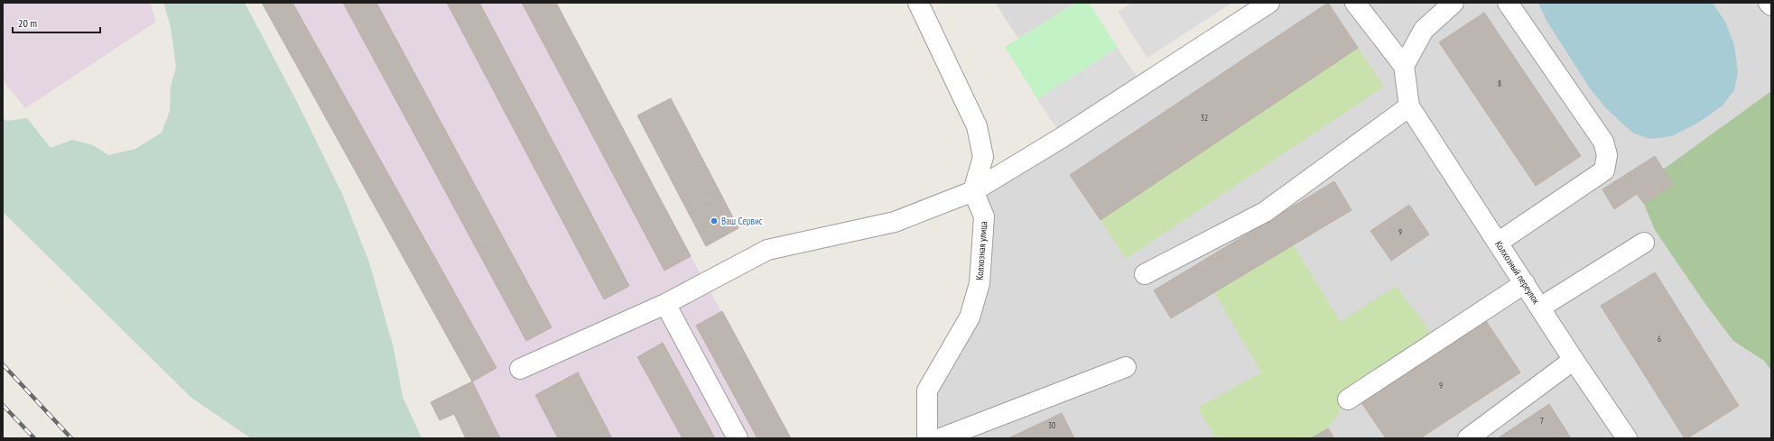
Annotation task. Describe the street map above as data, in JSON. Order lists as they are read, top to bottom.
{
  "streets": {
    "street": ["Колхозная улица", "Колхозный переулок"]
  },
  "places": ["Ваш Сервис"],
  "house_numbers": [
    "8",
    "32",
    "9",
    "6",
    "9",
    "7",
    "30"
  ],
  "scale_bar": "20 m"
}
